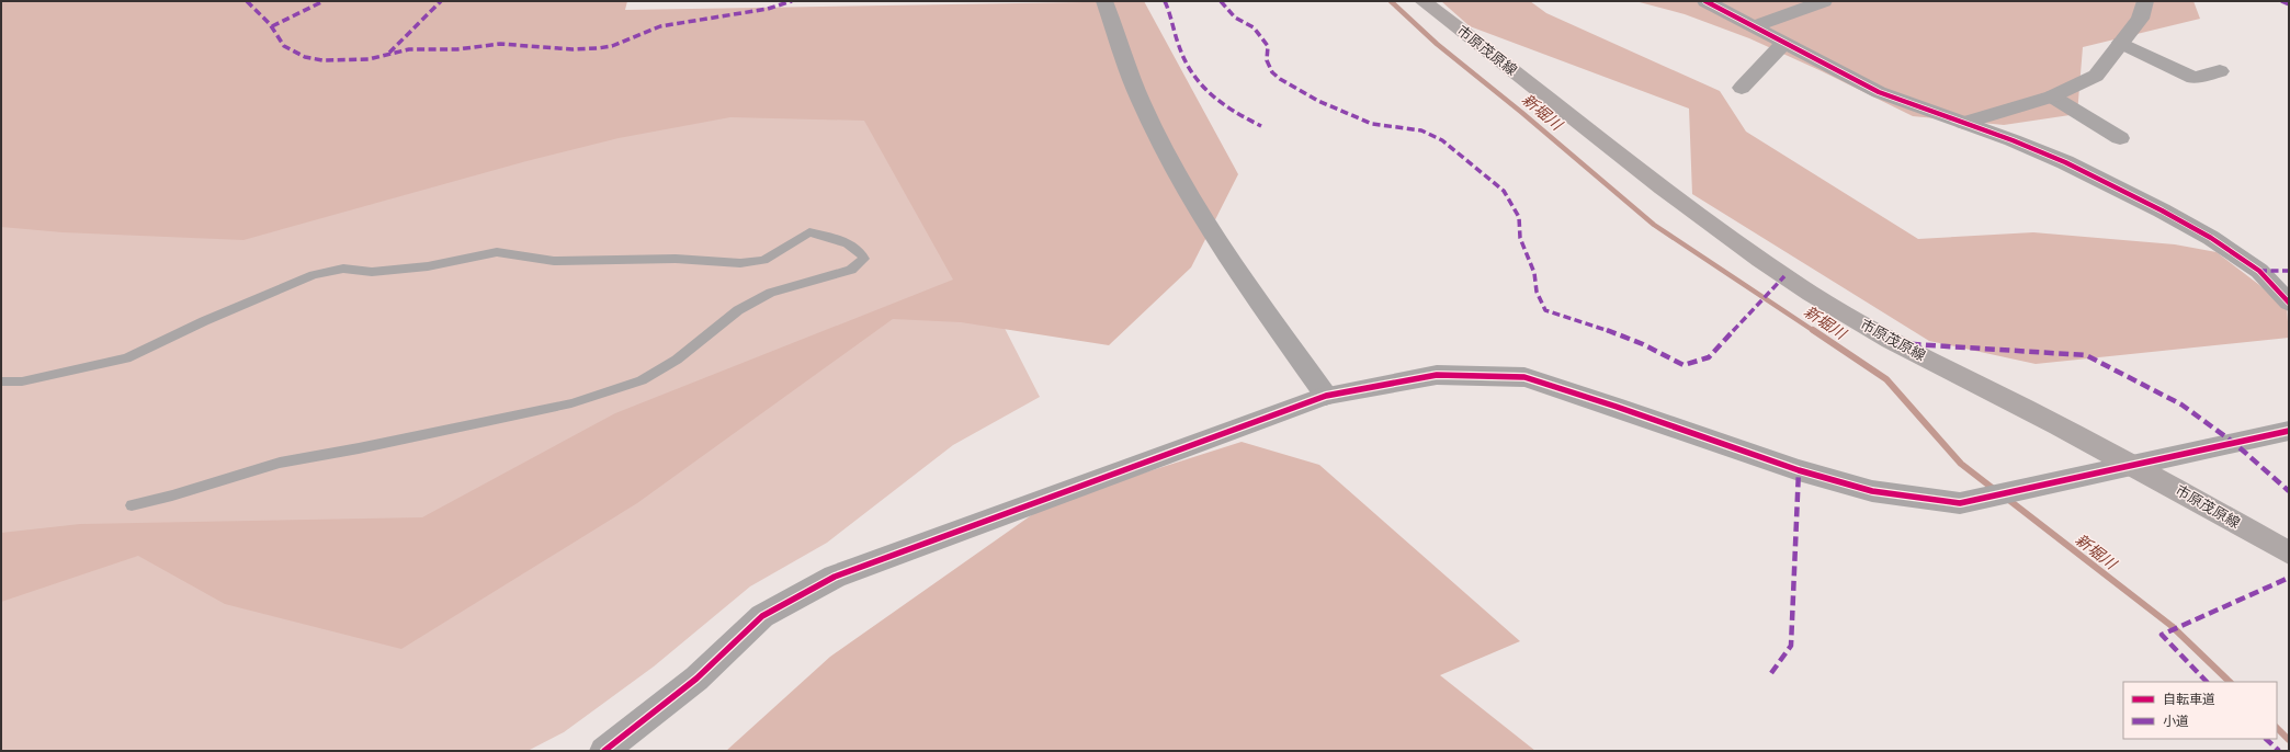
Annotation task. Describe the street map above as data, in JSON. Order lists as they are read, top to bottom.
{
  "streets": {
    "main road": ["市原茂原線"]
  },
  "water": ["新堀川"],
  "legend": ["自転車道", "小道"]
}
